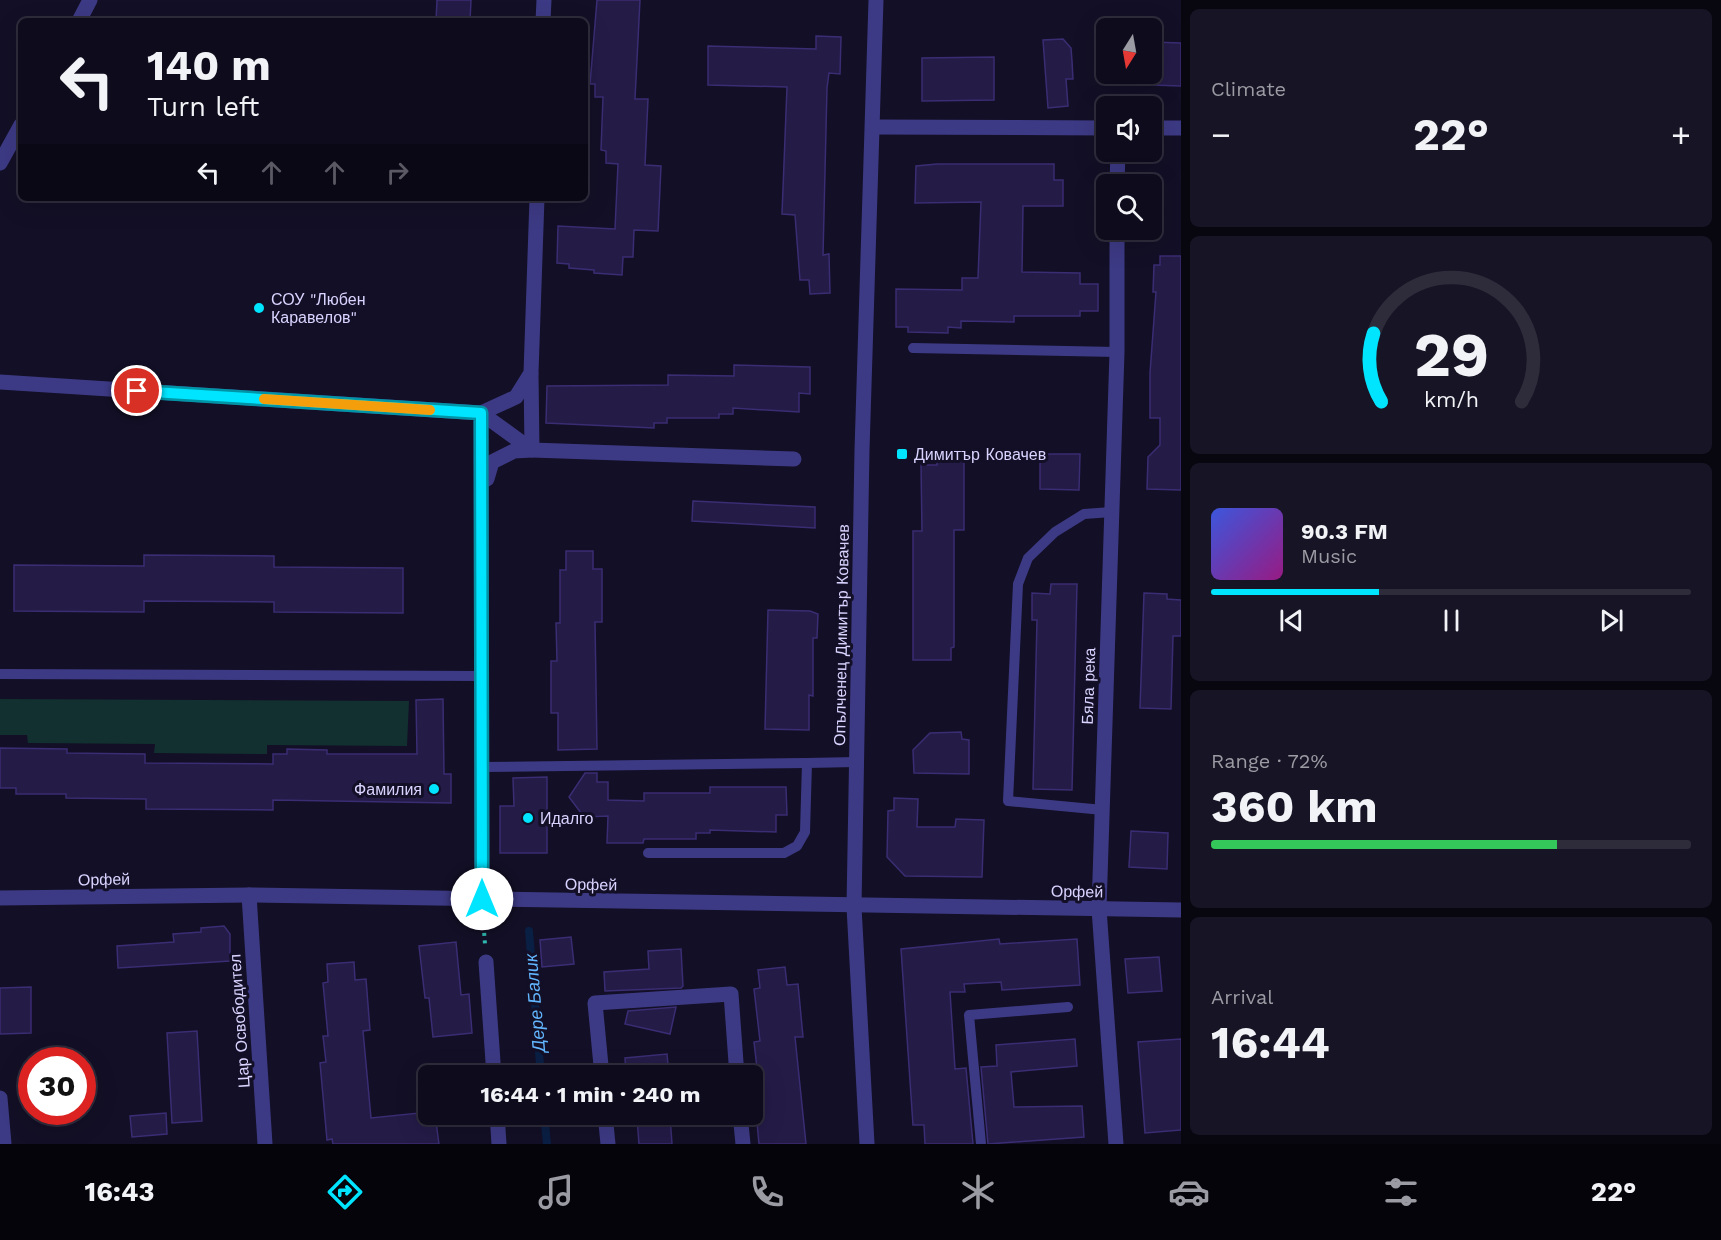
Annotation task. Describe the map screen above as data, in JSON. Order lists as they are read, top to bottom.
{
  "streets": {
    "street": [
      "Опълченец Димитър Ковачев",
      "Бяла река",
      "Орфей",
      "Цар Освободител"
    ]
  },
  "crossings": [
    ["Опълченец Димитър Ковачев", "Орфей"],
    ["Бяла река", "Орфей"],
    ["Орфей", "Цар Освободител"]
  ],
  "water": ["Дере Балик"],
  "places": {
    "other": ["СОУ \"Любен Каравелов\"", "Фамилия", "Идалго"],
    "transit": ["Димитър Ковачев"]
  },
  "north": "bottom",
  "page": {
    "tile": [
      "Climate",
      ["Range · 72%", "360 km"],
      ["Arrival", "16:44"]
    ],
    "turn": ["140 m", "Turn left"],
    "heat": ["−", "22°", "+"],
    "song": ["90.3 FM", "Music"],
    "limit": "30",
    "trip": "16:44 · 1 min · 240 m",
    "tabs": ["16:43", "22°"],
    "gauge": ["29", "km/h"]
  }
}
